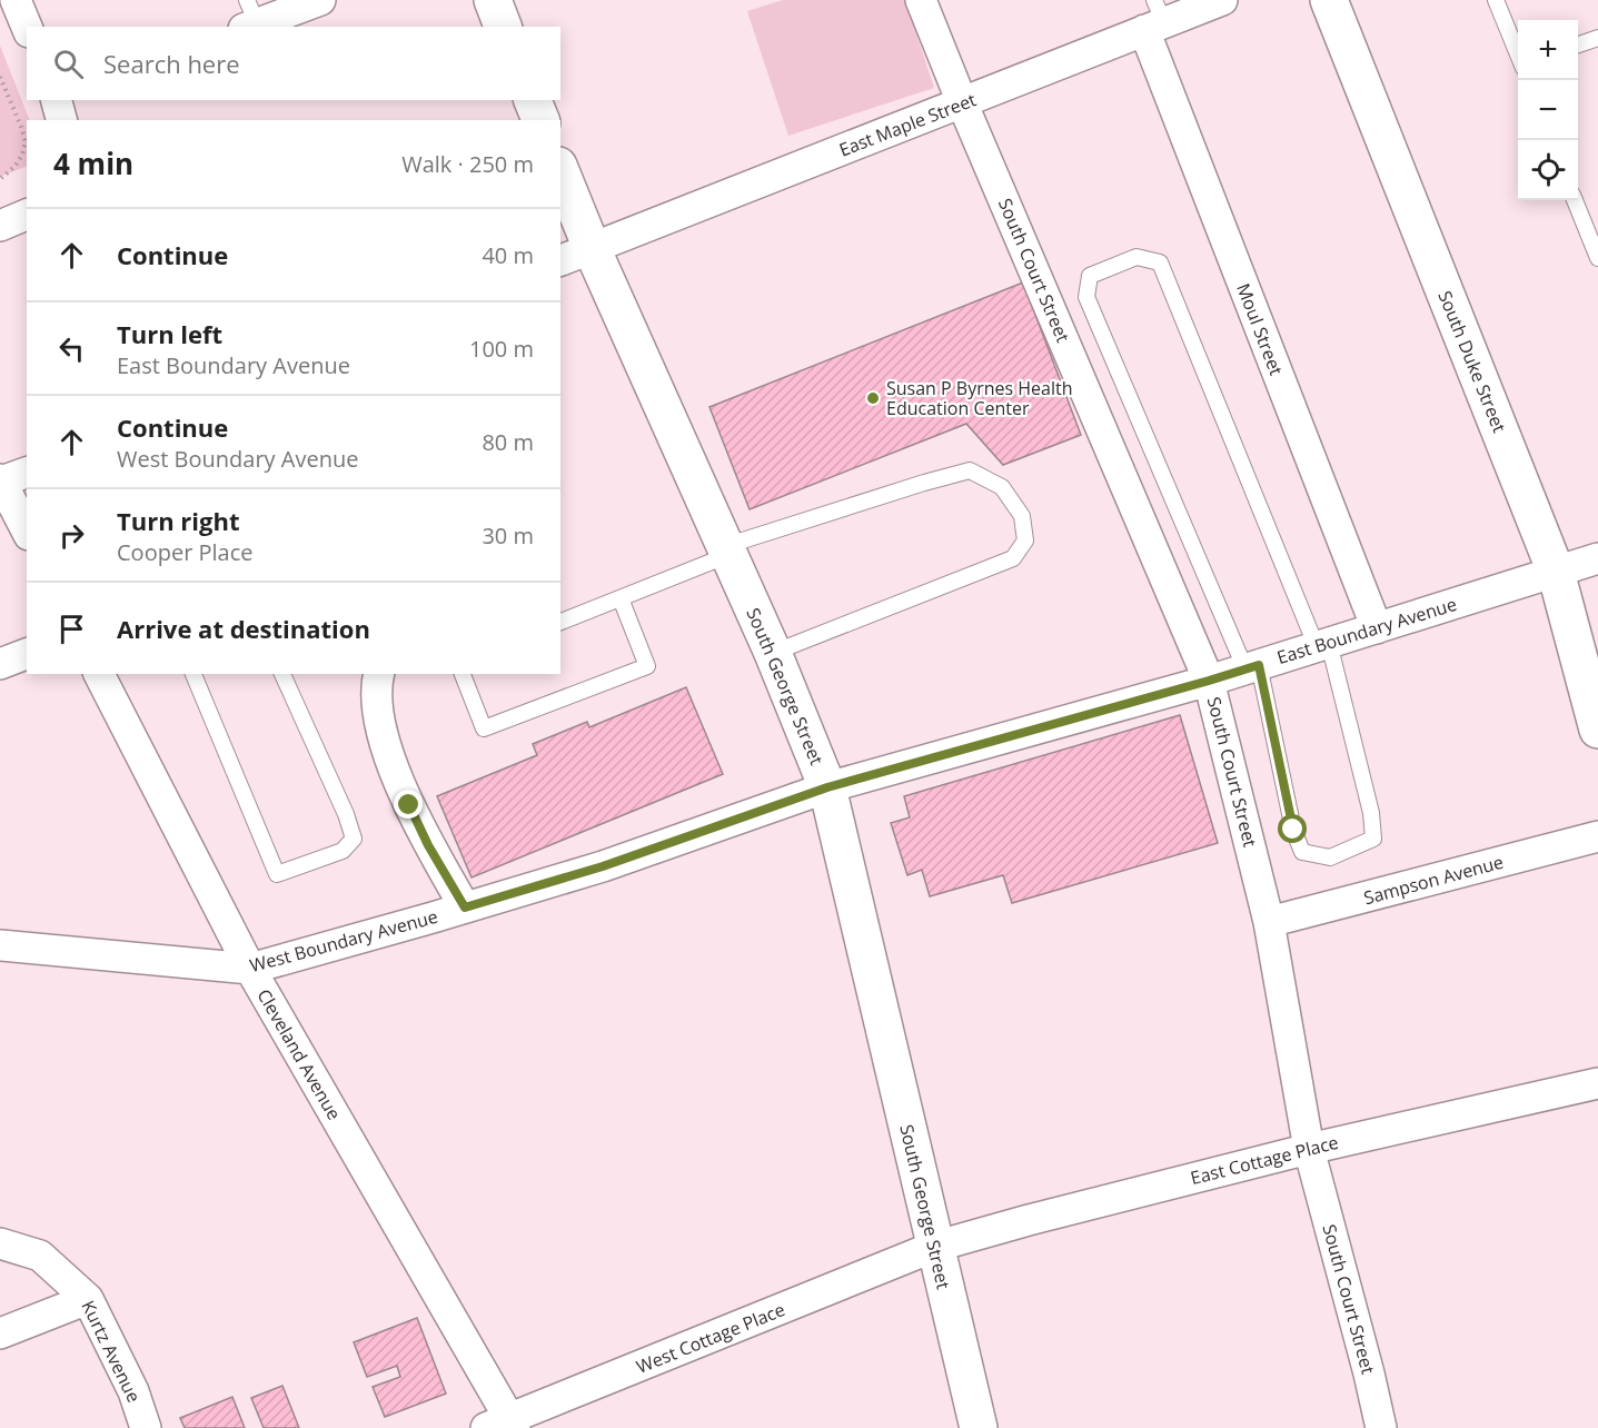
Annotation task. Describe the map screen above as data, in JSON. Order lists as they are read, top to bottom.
{
  "streets": {
    "main road": ["South Duke Street", "South George Street"],
    "street": [
      "East Maple Street",
      "South Court Street",
      "Moul Street",
      "East Boundary Avenue",
      "Sampson Avenue",
      "West Boundary Avenue",
      "Cleveland Avenue",
      "East Cottage Place",
      "West Cottage Place",
      "Kurtz Avenue"
    ]
  },
  "crossings": [
    ["East Maple Street", "South Court Street"],
    ["East Maple Street", "Moul Street"],
    ["East Maple Street", "South George Street"],
    ["South Court Street", "East Boundary Avenue"],
    ["South Court Street", "Sampson Avenue"],
    ["South Court Street", "East Cottage Place"],
    ["Moul Street", "East Boundary Avenue"],
    ["South Duke Street", "East Boundary Avenue"],
    ["East Boundary Avenue", "South George Street"],
    ["East Boundary Avenue", "West Boundary Avenue"],
    ["South George Street", "West Boundary Avenue"],
    ["South George Street", "East Cottage Place"],
    ["South George Street", "West Cottage Place"],
    ["West Boundary Avenue", "Cleveland Avenue"],
    ["Cleveland Avenue", "West Cottage Place"],
    ["East Cottage Place", "West Cottage Place"]
  ],
  "places": ["Susan P Byrnes Health Education Center"],
  "page": {
    "map_buttons": ["+", "−"],
    "search": "Search here",
    "heading": ["4 min", "Walk · 250 m"],
    "list": [
      ["Continue", "40 m"],
      ["Turn left", "East Boundary Avenue", "100 m"],
      ["Continue", "West Boundary Avenue", "80 m"],
      ["Turn right", "Cooper Place", "30 m"],
      "Arrive at destination"
    ]
  }
}
